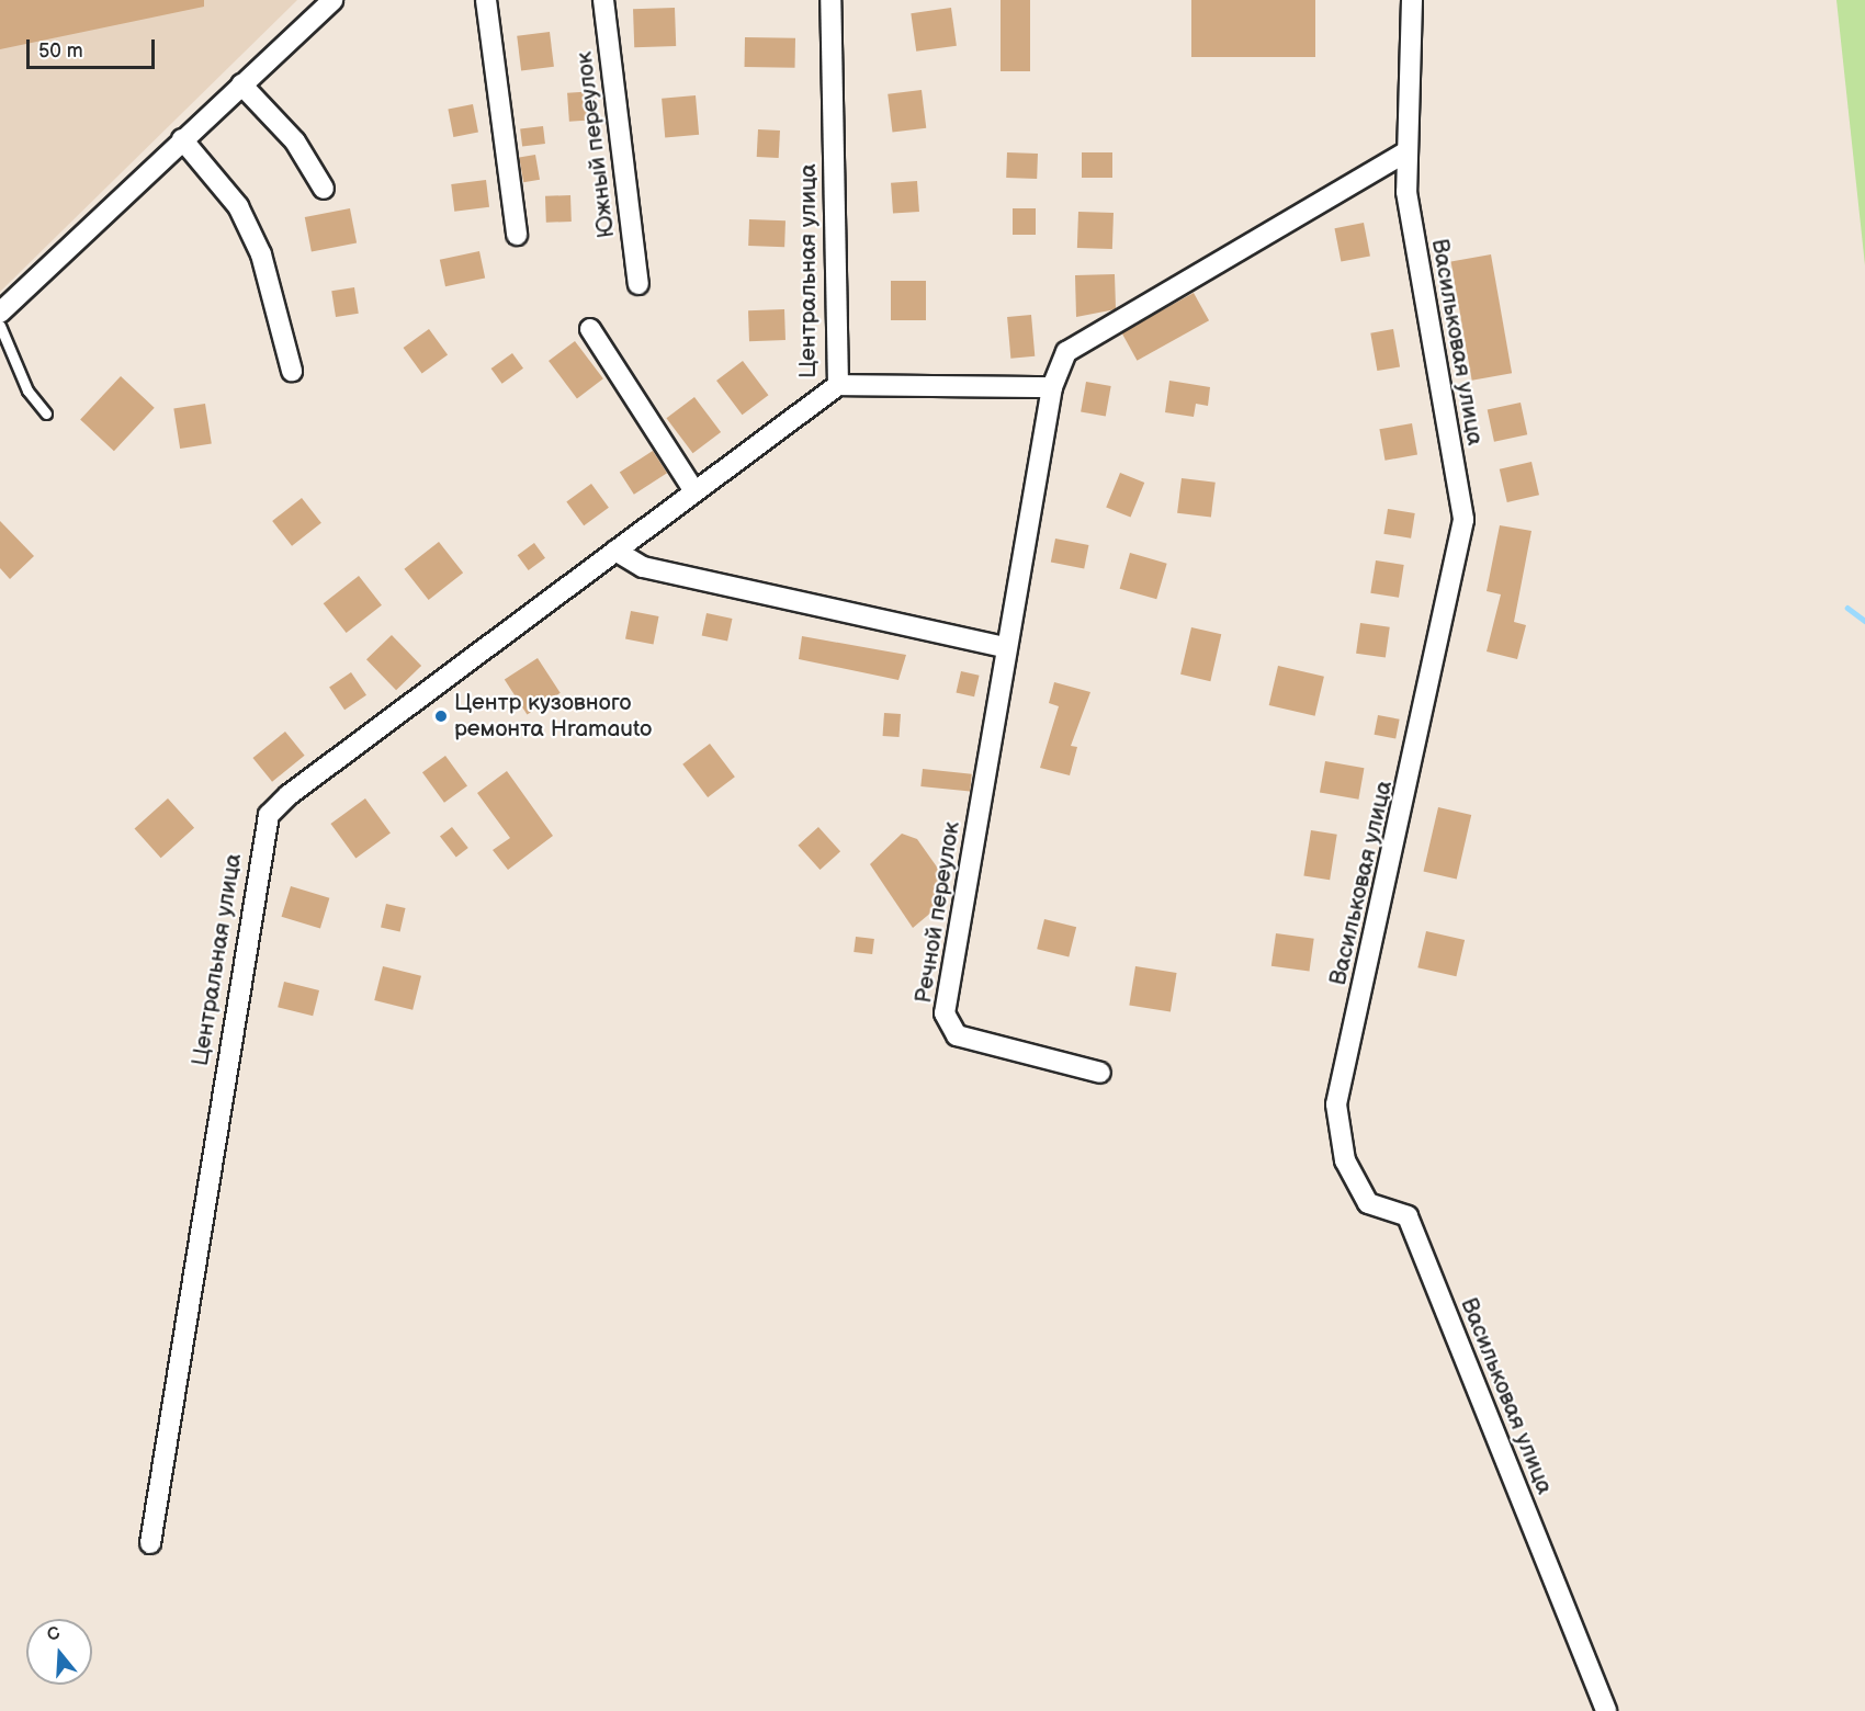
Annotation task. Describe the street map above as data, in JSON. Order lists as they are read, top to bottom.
{
  "streets": {
    "street": [
      "Южный переулок",
      "Центральная улица",
      "Васильковая улица",
      "Речной переулок"
    ]
  },
  "crossings": [
    ["Васильковая улица", "Речной переулок"]
  ],
  "places": ["Центр кузовного ремонта Hramauto"],
  "scale_bar": "50 m",
  "north": "top"
}
